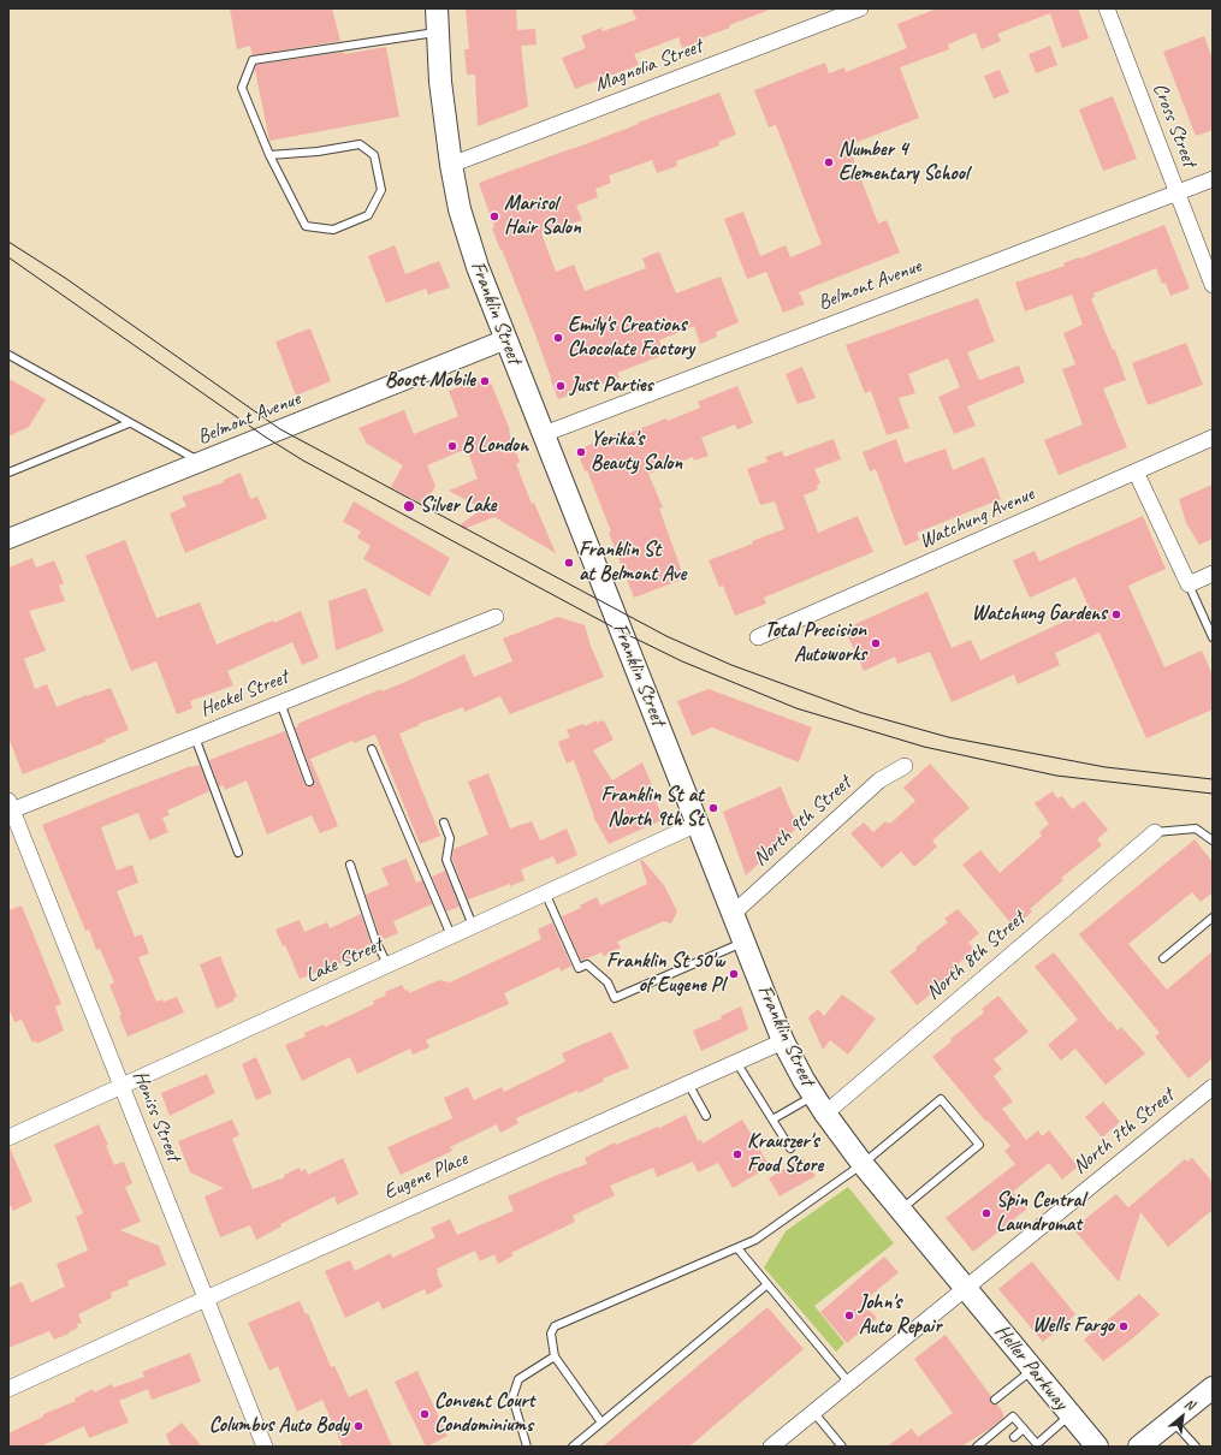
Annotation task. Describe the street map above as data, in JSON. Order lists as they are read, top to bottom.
{
  "streets": {
    "main road": ["Franklin Street", "Heller Parkway"],
    "street": [
      "Magnolia Street",
      "Cross Street",
      "Belmont Avenue",
      "Watchung Avenue",
      "Heckel Street",
      "North 9th Street",
      "North 8th Street",
      "Lake Street",
      "Honiss Street",
      "North 7th Street",
      "Eugene Place"
    ]
  },
  "crossings": [
    ["Magnolia Street", "Franklin Street"],
    ["Cross Street", "Belmont Avenue"],
    ["Belmont Avenue", "Franklin Street"],
    ["Franklin Street", "North 9th Street"],
    ["Franklin Street", "North 8th Street"],
    ["Franklin Street", "Lake Street"],
    ["Franklin Street", "North 7th Street"],
    ["Franklin Street", "Eugene Place"],
    ["Franklin Street", "Heller Parkway"],
    ["Heckel Street", "Honiss Street"],
    ["Lake Street", "Honiss Street"],
    ["Honiss Street", "Eugene Place"],
    ["North 7th Street", "Heller Parkway"]
  ],
  "places": [
    "Number 4 Elementary School",
    "Marisol Hair Salon",
    "Emily's Creations Chocolate Factory",
    "Boost Mobile",
    "Just Parties",
    "B London",
    "Yerika's Beauty Salon",
    "Silver Lake",
    "Franklin St at Belmont Ave",
    "Watchung Gardens",
    "Total Precision Autoworks",
    "Franklin St at North 9th St",
    "Franklin St 50'w of Eugene Pl",
    "Krauszer's Food Store",
    "Spin Central Laundromat",
    "John's Auto Repair",
    "Wells Fargo",
    "Convent Court Condominiums",
    "Columbus Auto Body"
  ],
  "north": "top right"
}
